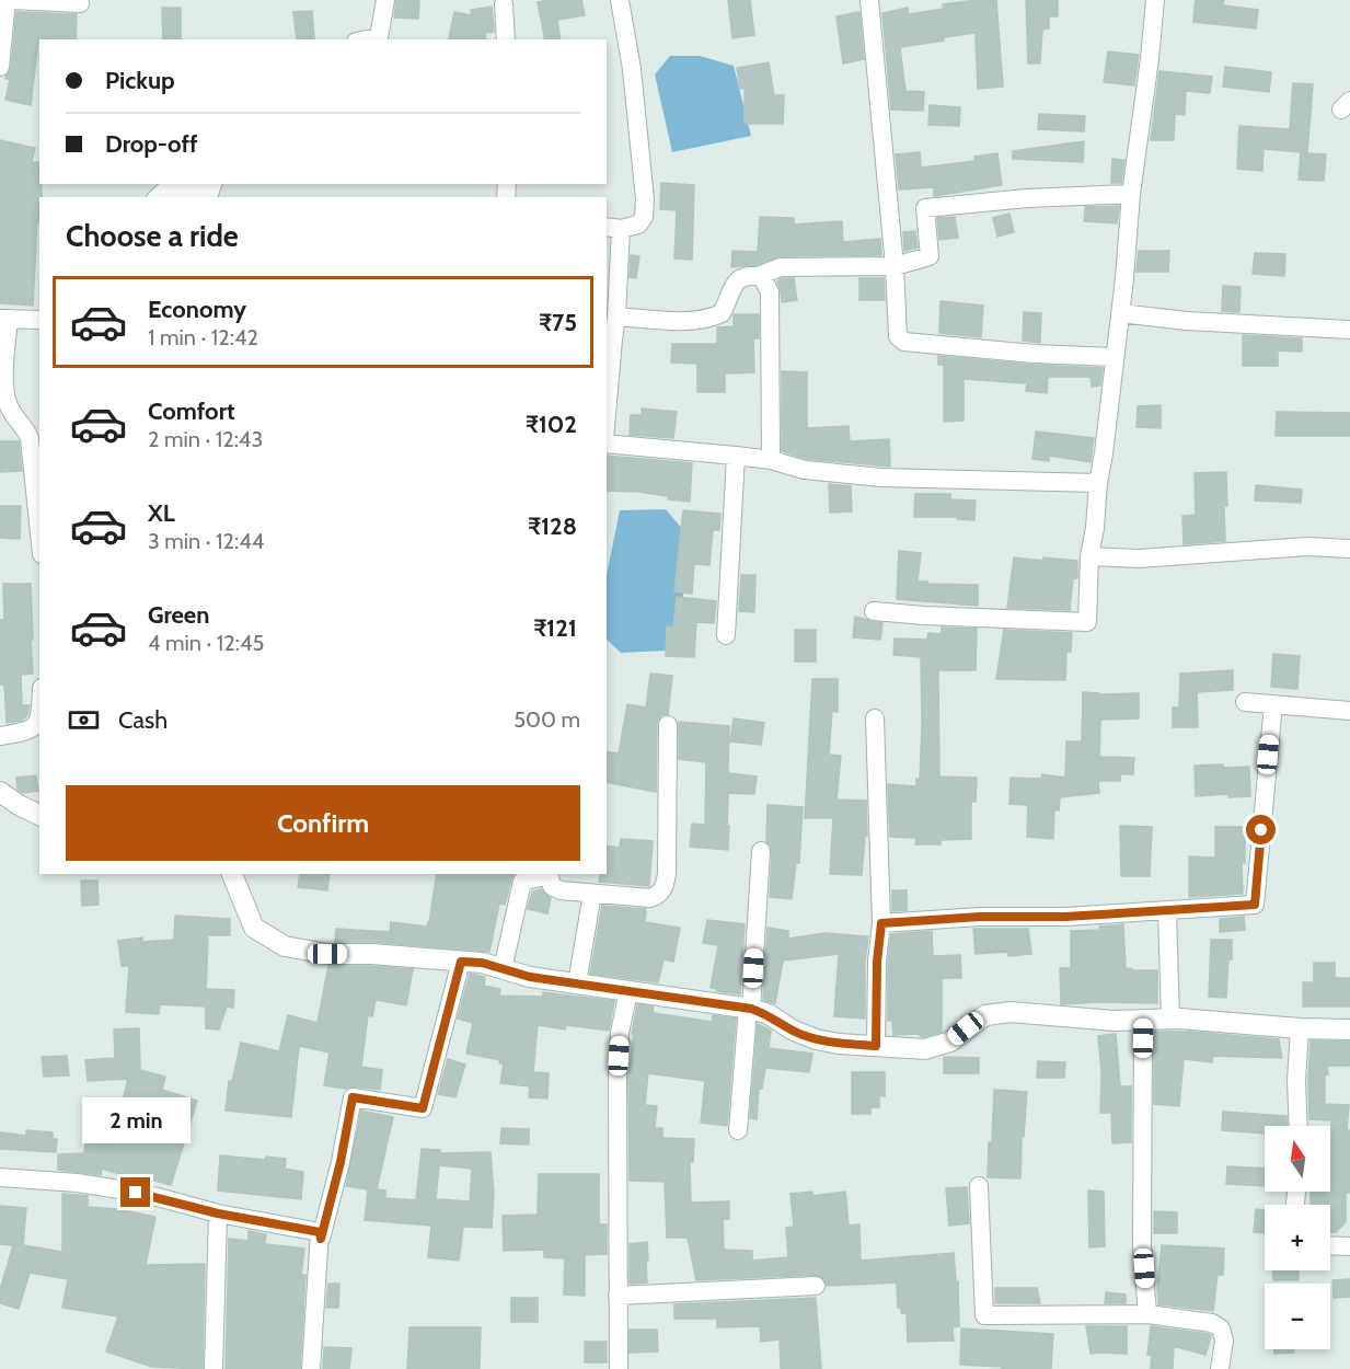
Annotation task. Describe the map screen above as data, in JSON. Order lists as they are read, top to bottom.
{
  "north": "top",
  "page": {
    "banner": ["Pickup", "Drop-off"],
    "heading": "Choose a ride",
    "list": [
      {
        "name": "Economy",
        "note": "1 min · 12:42",
        "value": "₹75"
      },
      {
        "name": "Comfort",
        "note": "2 min · 12:43",
        "value": "₹102"
      },
      {
        "name": "XL",
        "note": "3 min · 12:44",
        "value": "₹128"
      },
      {
        "name": "Green",
        "note": "4 min · 12:45",
        "value": "₹121"
      }
    ],
    "pay": ["Cash", "500 m"],
    "buttons": "Confirm",
    "bubble": "2 min",
    "map_buttons": ["+", "−"]
  }
}
